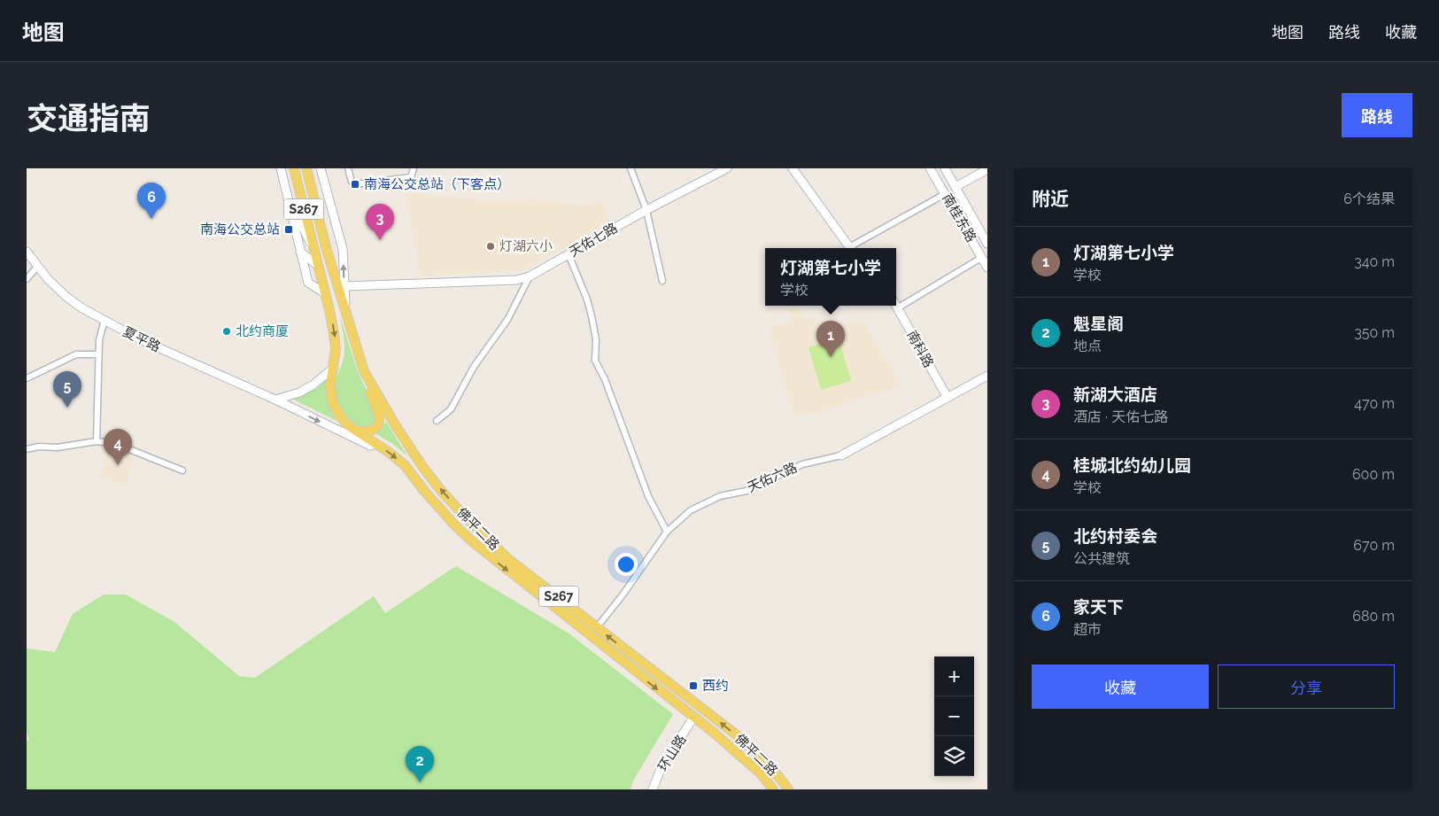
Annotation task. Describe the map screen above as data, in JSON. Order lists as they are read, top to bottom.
{
  "streets": {
    "main road": [
      "S267",
      "南桂东路",
      "天佑七路",
      "夏平路",
      "南科路",
      "天佑六路",
      "佛平二路",
      "环山路"
    ]
  },
  "crossings": [
    ["S267", "佛平二路"],
    ["夏平路", "佛平二路"],
    ["南科路", "天佑六路"],
    ["天佑六路", "佛平二路"],
    ["佛平二路", "环山路"]
  ],
  "places": {
    "transit": ["南海公交总站（下客点）", "南海公交总站", "西约"],
    "other": ["灯湖六小", "北约商厦"]
  },
  "page": {
    "header": "地图",
    "nav": ["地图", "路线", "收藏"],
    "title": "交通指南",
    "buttons": [
      "路线",
      ["收藏", "分享"]
    ],
    "heading": ["附近", "6个结果"],
    "pins": [
      "6",
      "3",
      "1",
      "5",
      "4",
      "2"
    ],
    "list": [
      {
        "mark": "1",
        "name": "灯湖第七小学",
        "note": "学校",
        "value": "340 m"
      },
      {
        "mark": "2",
        "name": "魁星阁",
        "note": "地点",
        "value": "350 m"
      },
      {
        "mark": "3",
        "name": "新湖大酒店",
        "note": "酒店 · 天佑七路",
        "value": "470 m"
      },
      {
        "mark": "4",
        "name": "桂城北约幼儿园",
        "note": "学校",
        "value": "600 m"
      },
      {
        "mark": "5",
        "name": "北约村委会",
        "note": "公共建筑",
        "value": "670 m"
      },
      {
        "mark": "6",
        "name": "家天下",
        "note": "超市",
        "value": "680 m"
      }
    ],
    "popup": ["灯湖第七小学", "学校"],
    "map_buttons": ["+", "−"]
  }
}
